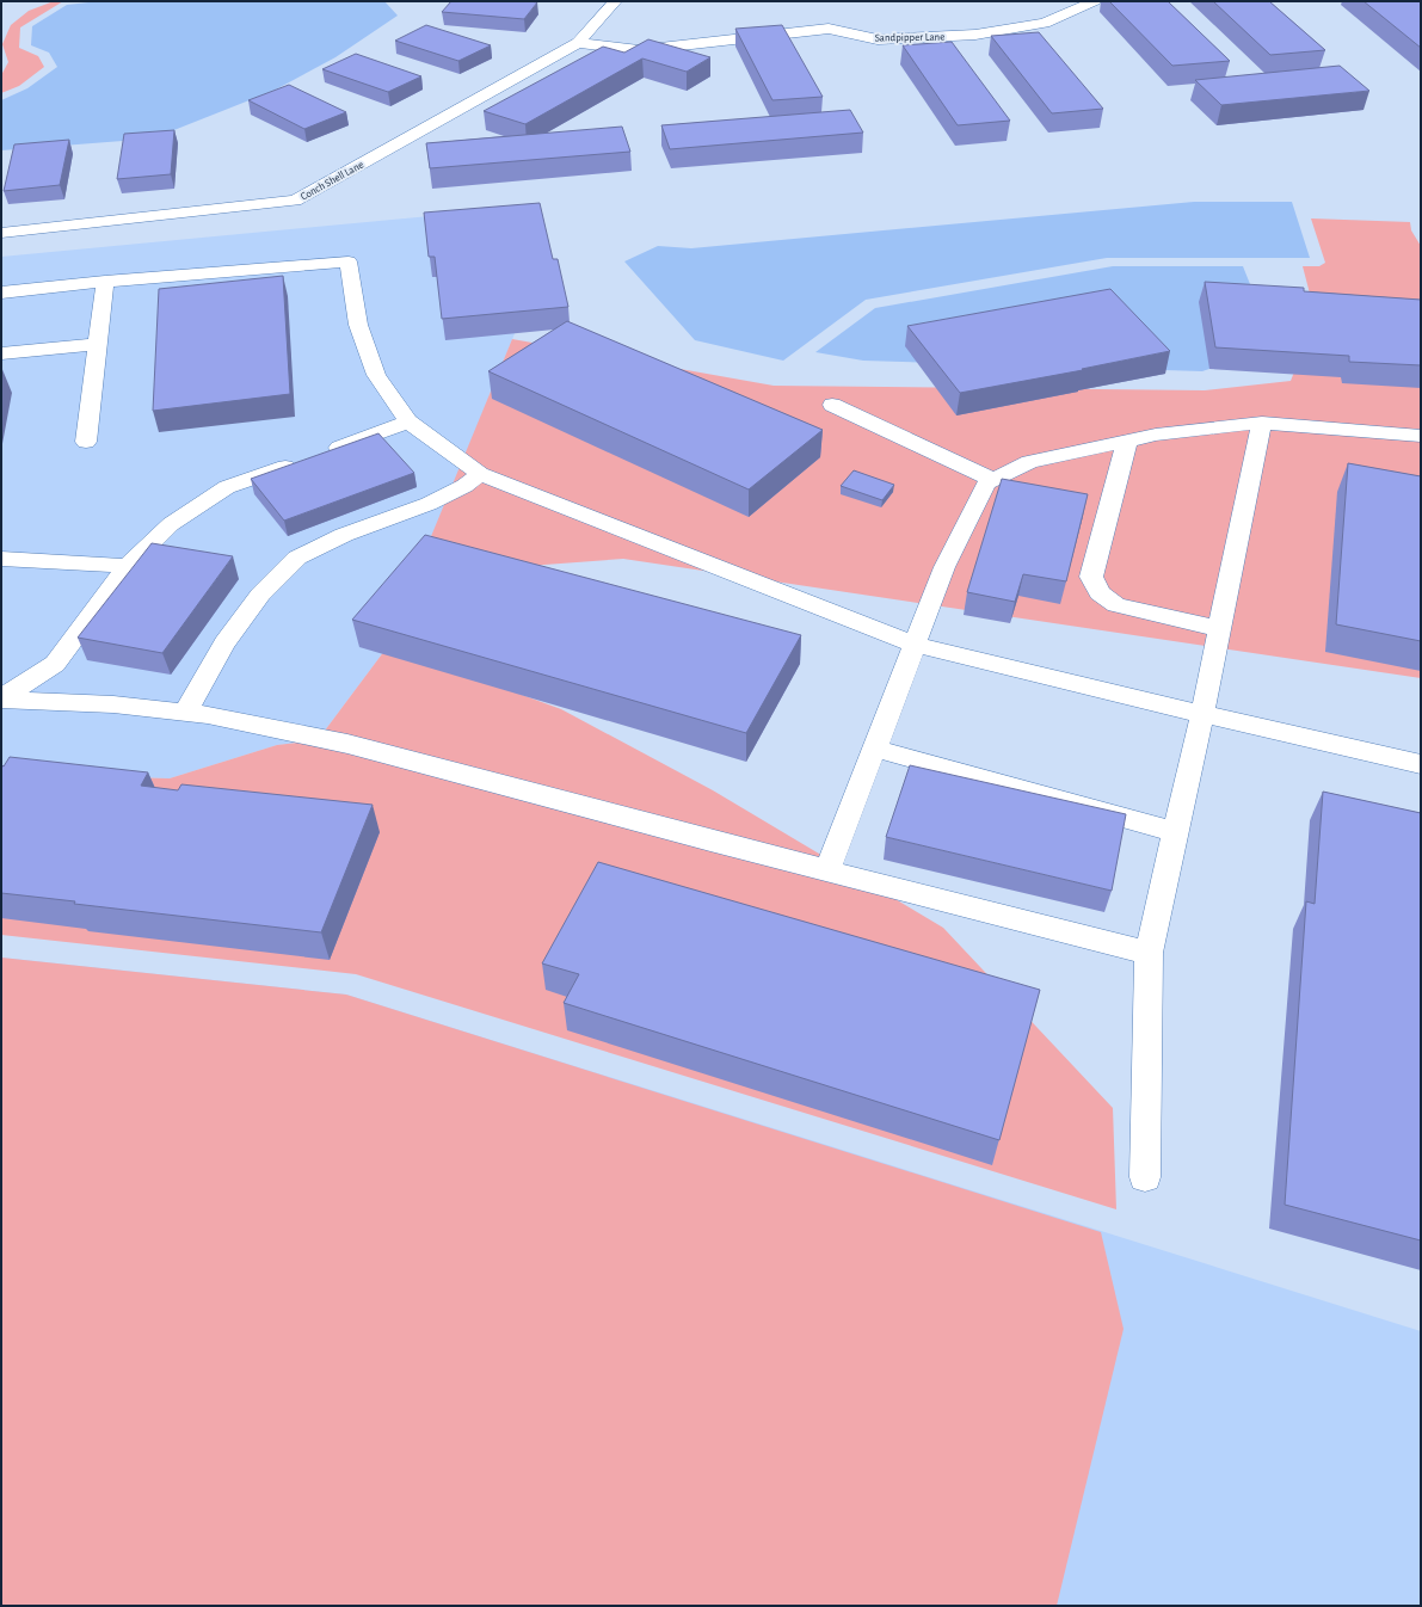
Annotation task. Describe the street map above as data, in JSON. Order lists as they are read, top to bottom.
{
  "streets": {
    "street": ["Sandpipper Lane", "Conch Shell Lane"]
  },
  "crossings": [
    ["Sandpipper Lane", "Conch Shell Lane"]
  ]
}
